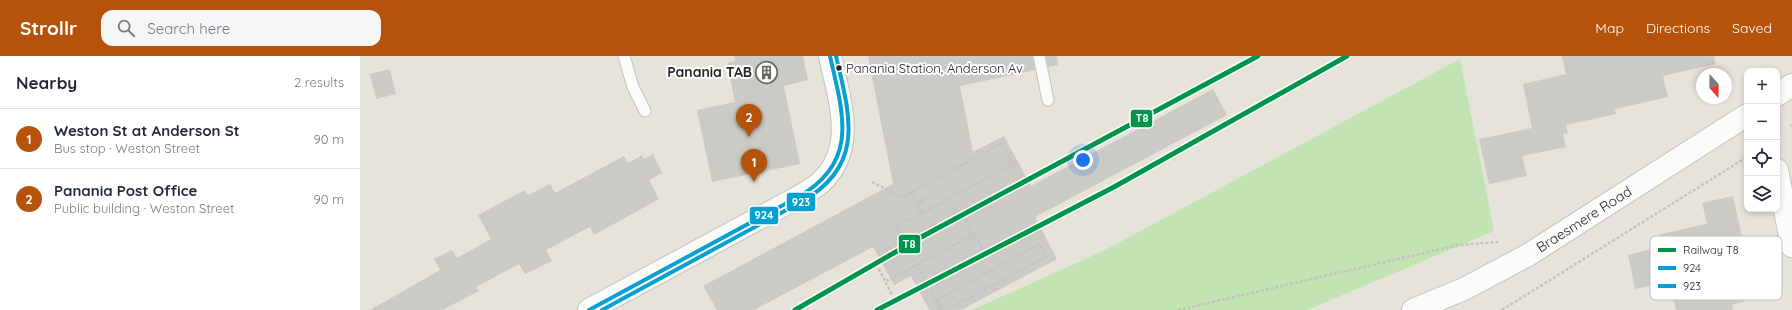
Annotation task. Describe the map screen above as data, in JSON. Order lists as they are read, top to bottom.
{
  "streets": {
    "street": ["Braesmere Road"]
  },
  "places": {
    "other": ["Panania Station, Anderson Av"],
    "building": ["Panania TAB"]
  },
  "lines": ["rail line T8", "transit line 924", "transit line 923"],
  "legend": ["Railway T8", "924", "923"],
  "north": "bottom",
  "page": {
    "header": "Strollr",
    "search": "Search here",
    "nav": ["Map", "Directions", "Saved"],
    "heading": ["Nearby", "2 results"],
    "map_buttons": ["+", "−"],
    "pins": ["2", "1"],
    "list": [
      {
        "mark": "1",
        "name": "Weston St at Anderson St",
        "note": "Bus stop · Weston Street",
        "value": "90 m"
      },
      {
        "mark": "2",
        "name": "Panania Post Office",
        "note": "Public building · Weston Street",
        "value": "90 m"
      }
    ]
  }
}
